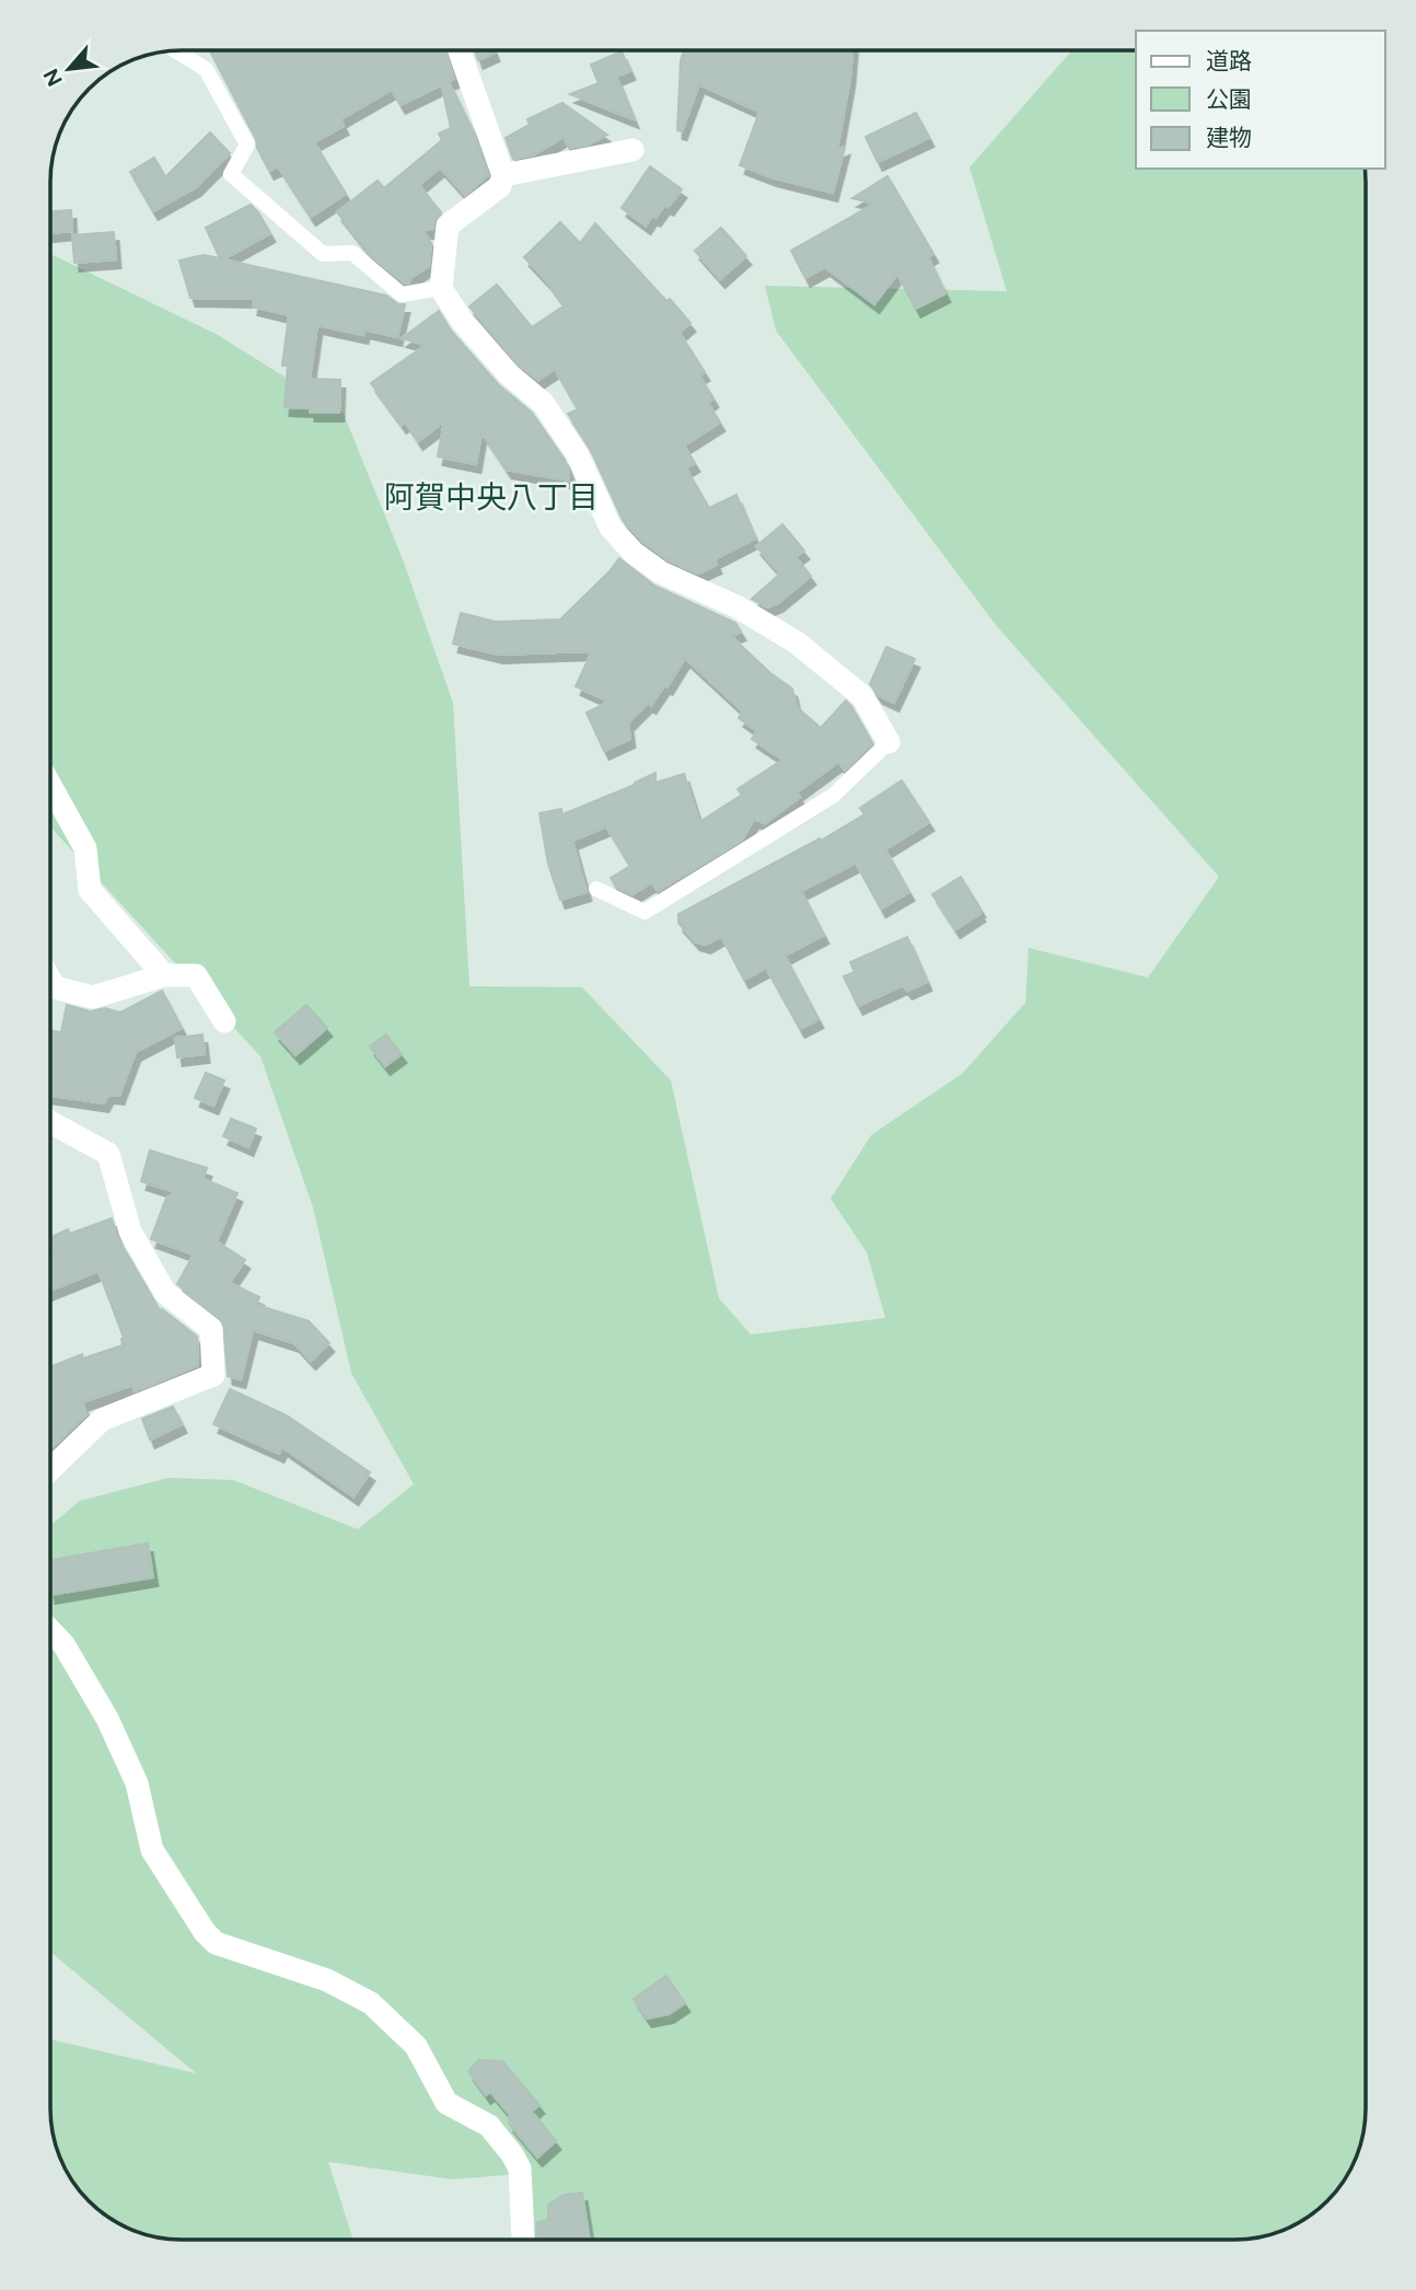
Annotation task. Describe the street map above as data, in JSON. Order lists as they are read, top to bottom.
{
  "districts": ["阿賀中央八丁目"],
  "legend": ["道路", "公園", "建物"],
  "north": "bottom left"
}
